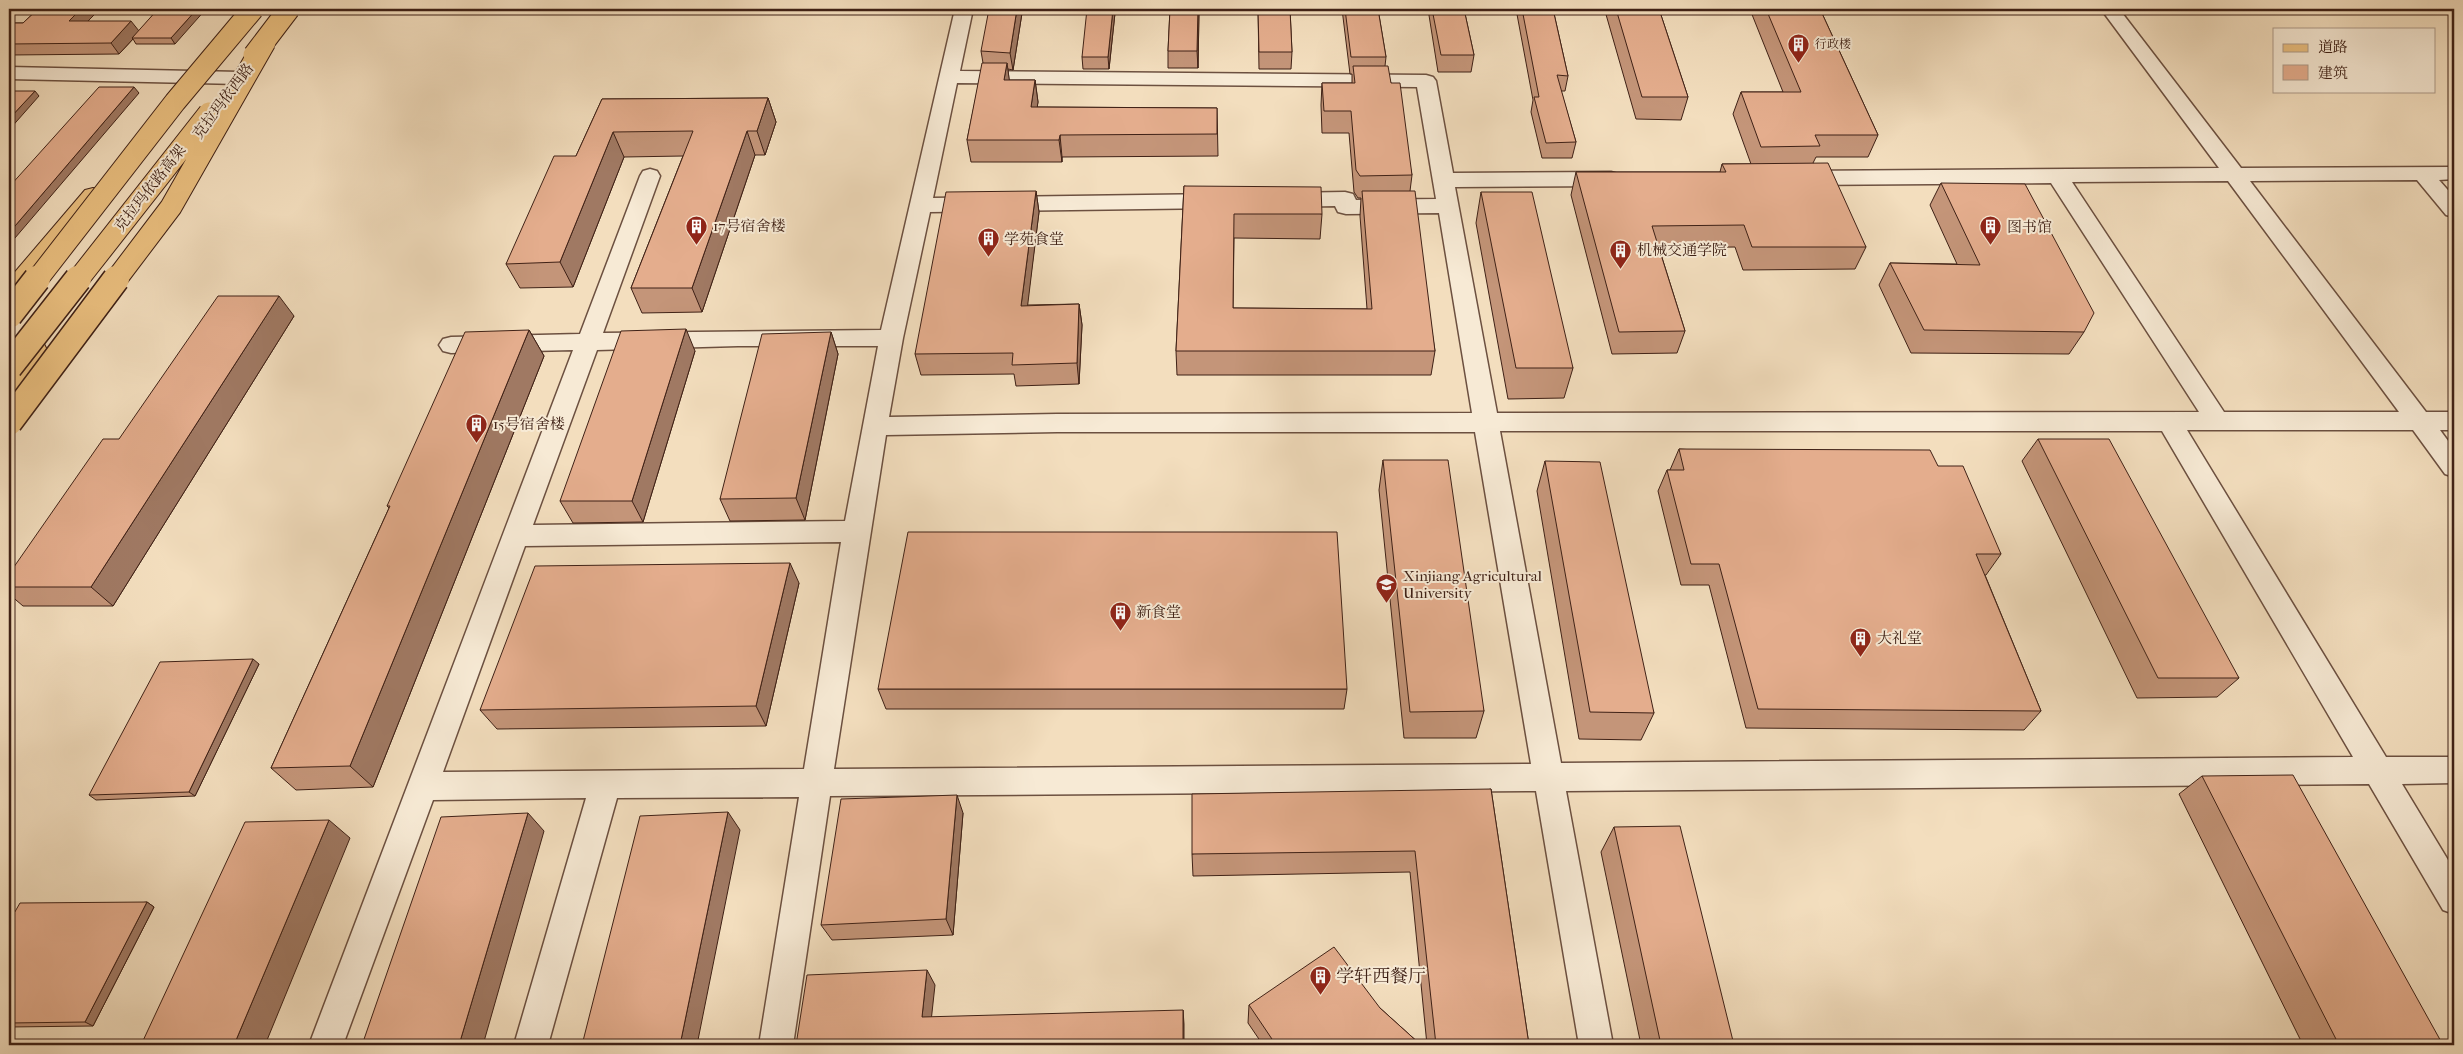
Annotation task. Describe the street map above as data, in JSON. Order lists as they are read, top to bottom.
{
  "streets": {
    "main road": ["克拉玛依西路", "克拉玛依路高架"]
  },
  "places": {
    "building": [
      "行政楼",
      "17号宿舍楼",
      "图书馆",
      "学苑食堂",
      "机械交通学院",
      "15号宿舍楼",
      "新食堂",
      "大礼堂",
      "学轩西餐厅"
    ],
    "school or university": ["Xinjiang Agricultural University"]
  },
  "legend": ["道路", "建筑"]
}
